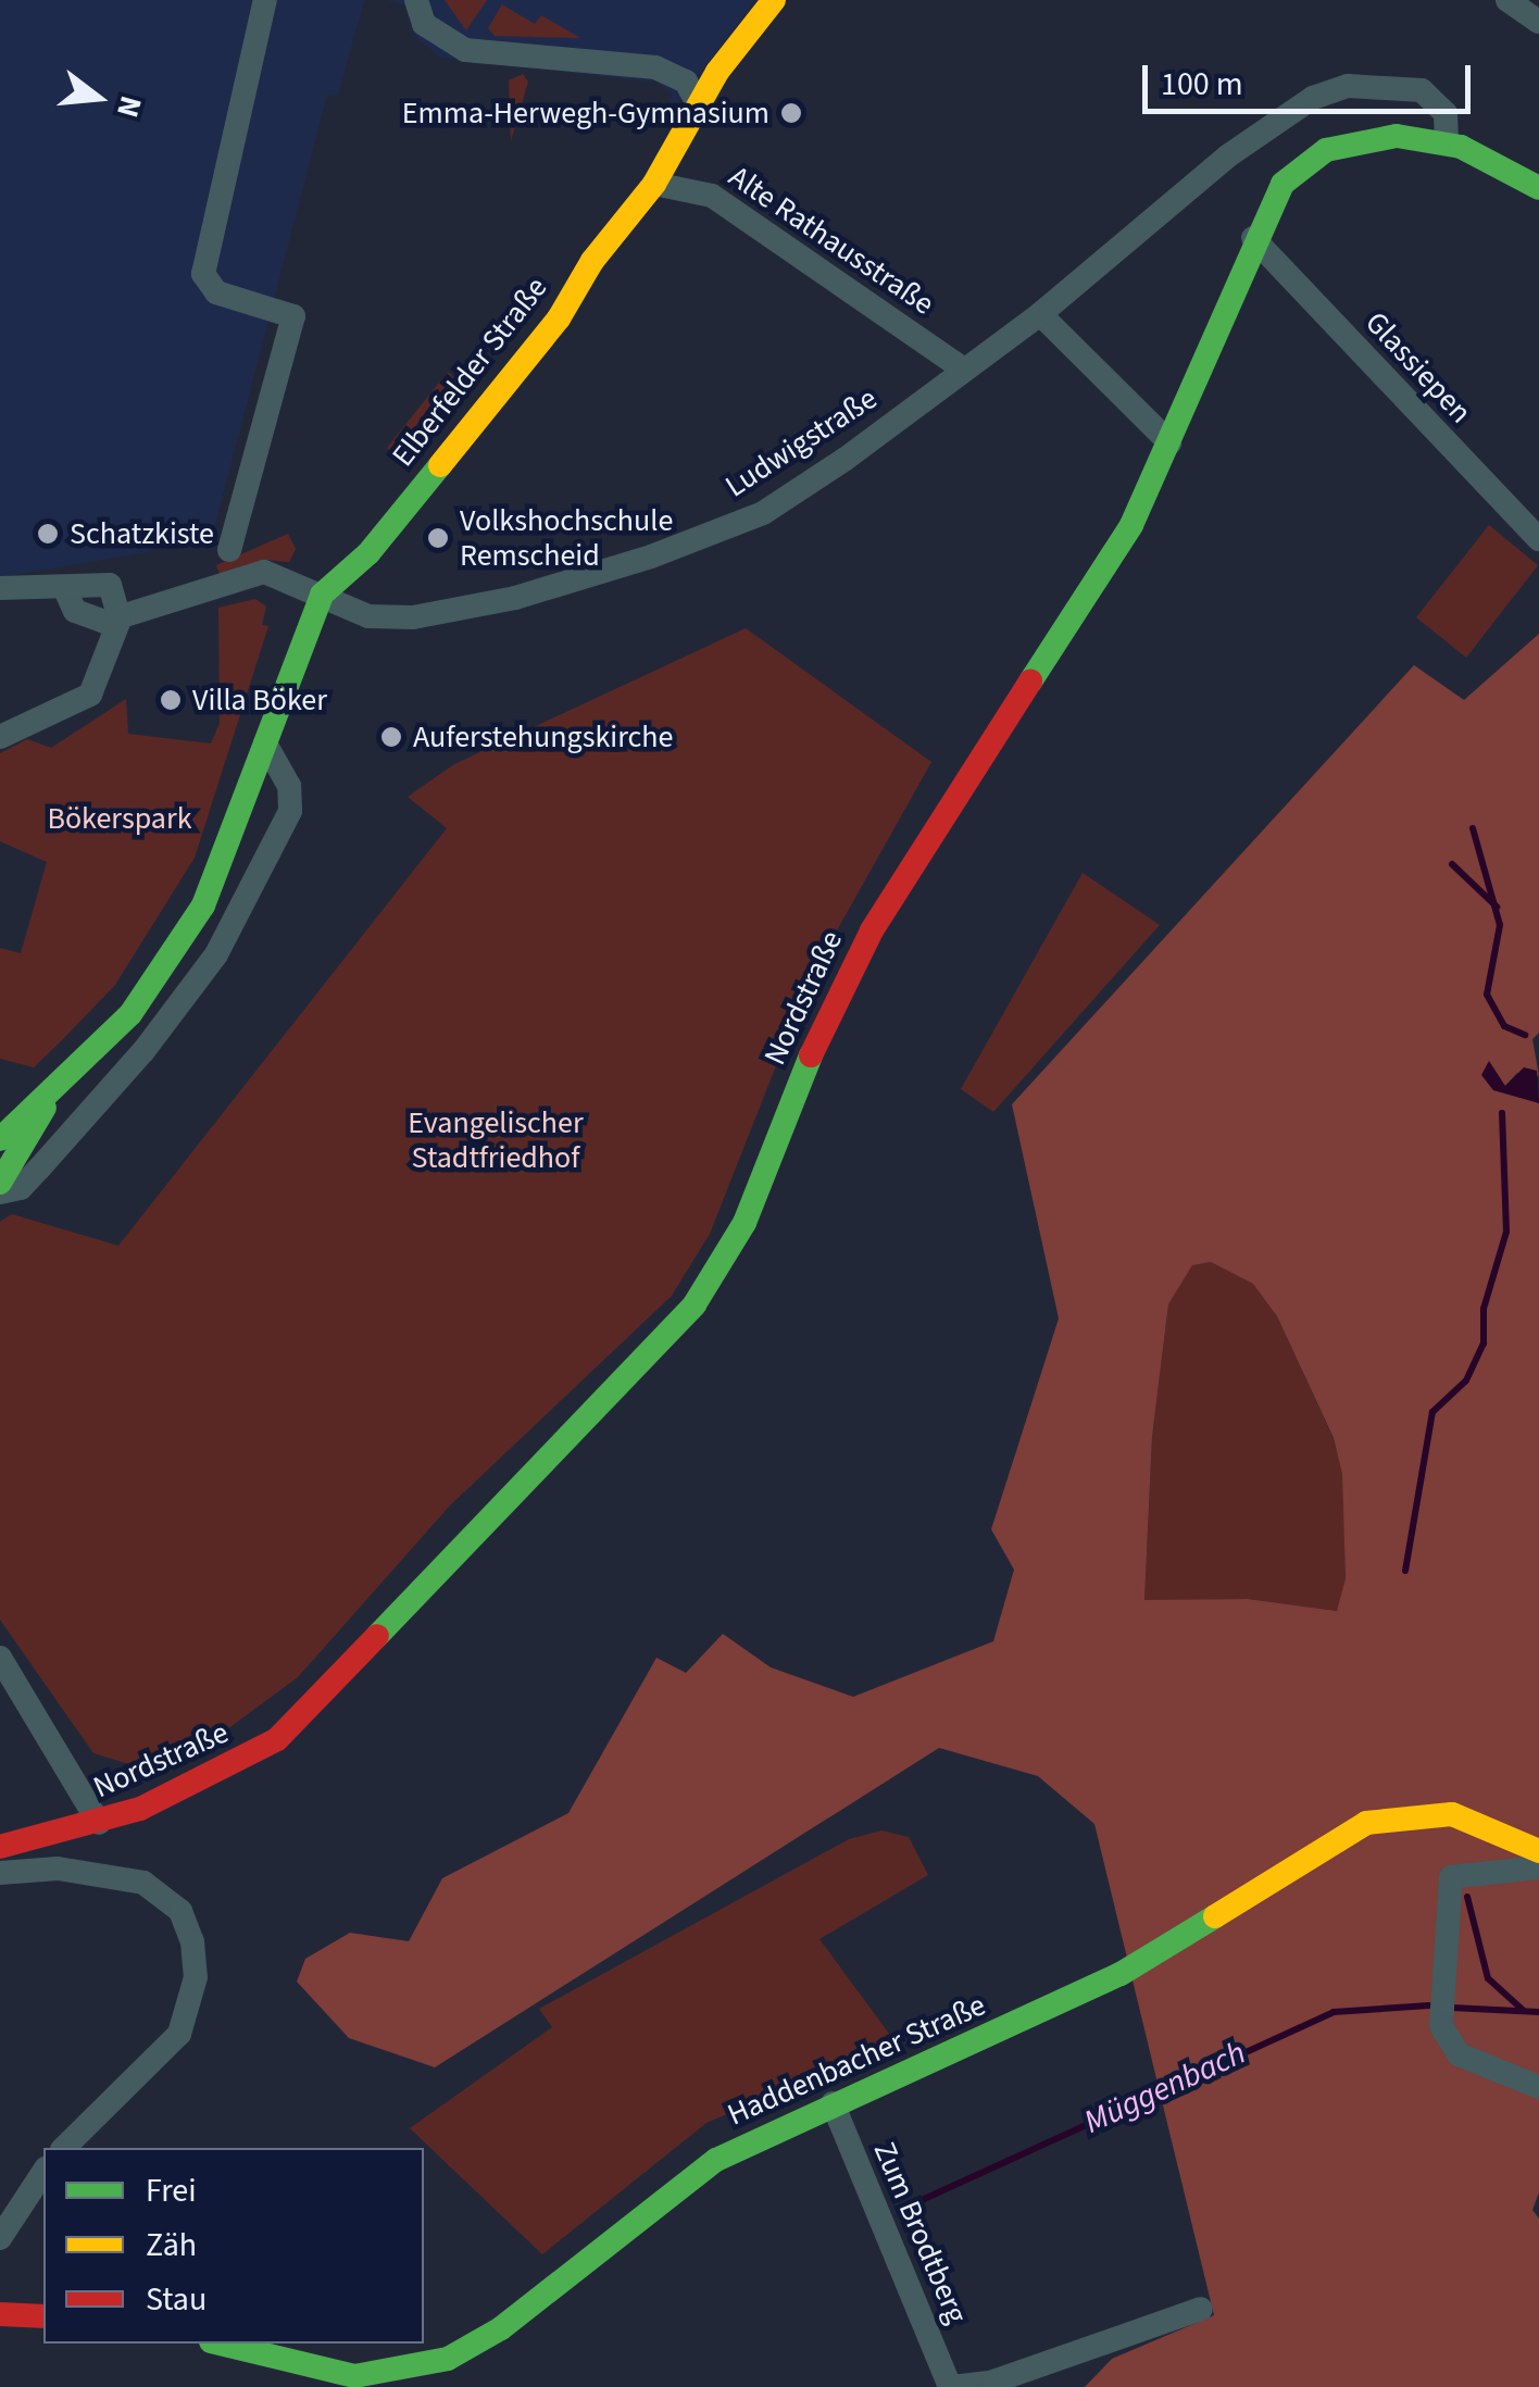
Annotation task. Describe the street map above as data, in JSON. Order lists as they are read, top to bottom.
{
  "streets": {
    "main road": ["Elberfelder Straße", "Nordstraße", "Haddenbacher Straße"],
    "street": [
      "Alte Rathausstraße",
      "Glassiepen",
      "Ludwigstraße",
      "Zum Brodtberg"
    ]
  },
  "crossings": [
    ["Alte Rathausstraße", "Elberfelder Straße"],
    ["Alte Rathausstraße", "Ludwigstraße"],
    ["Glassiepen", "Nordstraße"],
    ["Elberfelder Straße", "Ludwigstraße"],
    ["Ludwigstraße", "Nordstraße"],
    ["Haddenbacher Straße", "Zum Brodtberg"]
  ],
  "water": ["Müggenbach"],
  "parks": ["Bökerspark", "Evangelischer Stadtfriedhof"],
  "places": [
    "Emma-Herwegh-Gymnasium",
    "Schatzkiste",
    "Volkshochschule Remscheid",
    "Villa Böker",
    "Auferstehungskirche"
  ],
  "legend": ["Frei", "Zäh", "Stau"],
  "scale_bar": "100 m",
  "north": "right"
}
